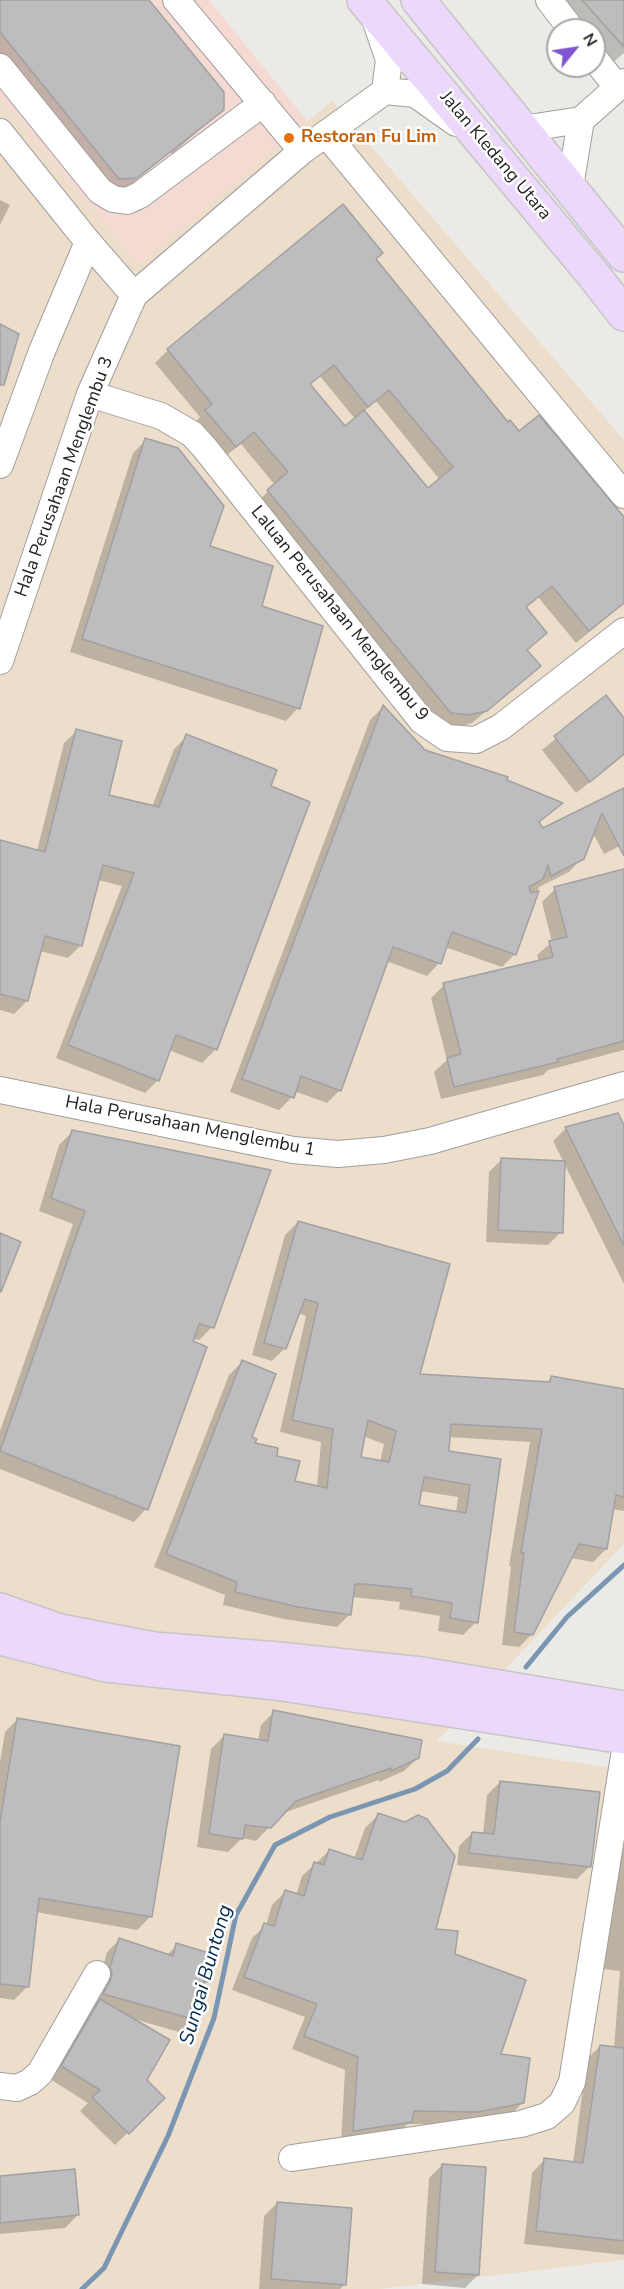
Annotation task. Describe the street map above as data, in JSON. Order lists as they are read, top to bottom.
{
  "streets": {
    "main road": ["Jalan Kledang Utara"],
    "street": ["Hala Perusahaan Menglembu 3", "Laluan Perusahaan Menglembu 9", "Hala Perusahaan Menglembu 1"]
  },
  "crossings": [
    ["Hala Perusahaan Menglembu 3", "Laluan Perusahaan Menglembu 9"]
  ],
  "water": ["Sungai Buntong"],
  "places": ["Restoran Fu Lim"],
  "north": "top right"
}
